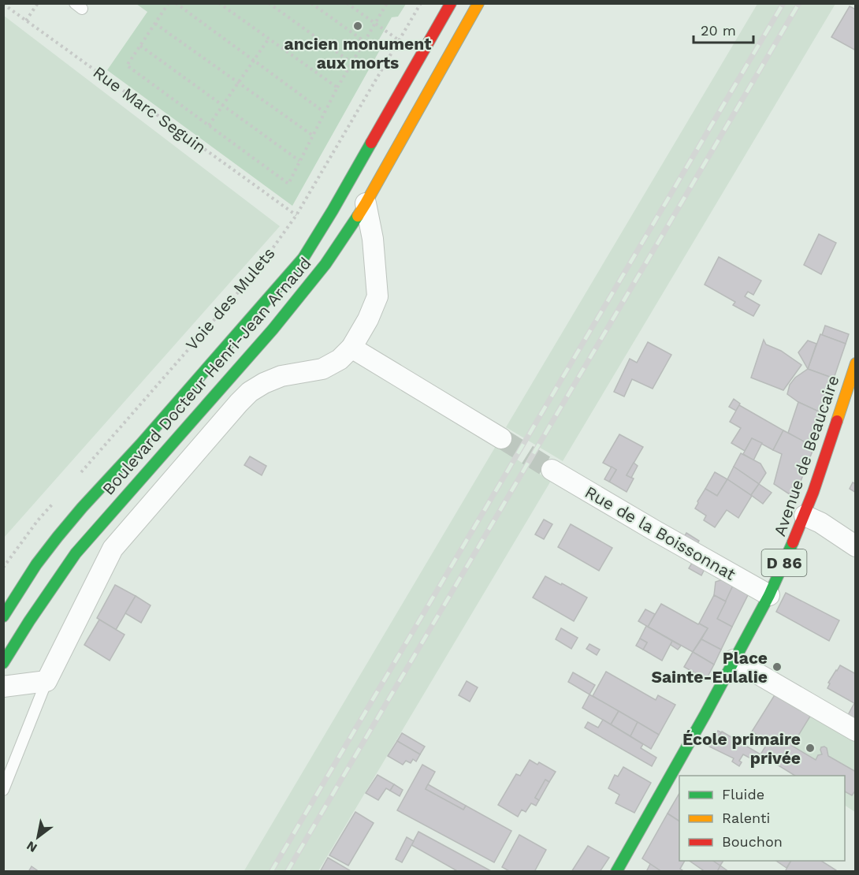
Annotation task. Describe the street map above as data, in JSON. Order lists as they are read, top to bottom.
{
  "streets": {
    "main road": ["Boulevard Docteur Henri-Jean Arnaud", "Avenue de Beaucaire", "D 86"],
    "street": ["Rue de la Boissonnat"],
    "path": ["Rue Marc Seguin", "Voie des Mulets"]
  },
  "crossings": [
    ["Rue Marc Seguin", "Voie des Mulets"],
    ["Avenue de Beaucaire", "Rue de la Boissonnat"],
    ["Avenue de Beaucaire", "D 86"],
    ["Rue de la Boissonnat", "D 86"]
  ],
  "places": ["ancien monument aux morts", "Place Sainte-Eulalie", "École primaire privée"],
  "legend": ["Fluide", "Ralenti", "Bouchon"],
  "scale_bar": "20 m",
  "north": "bottom left"
}
